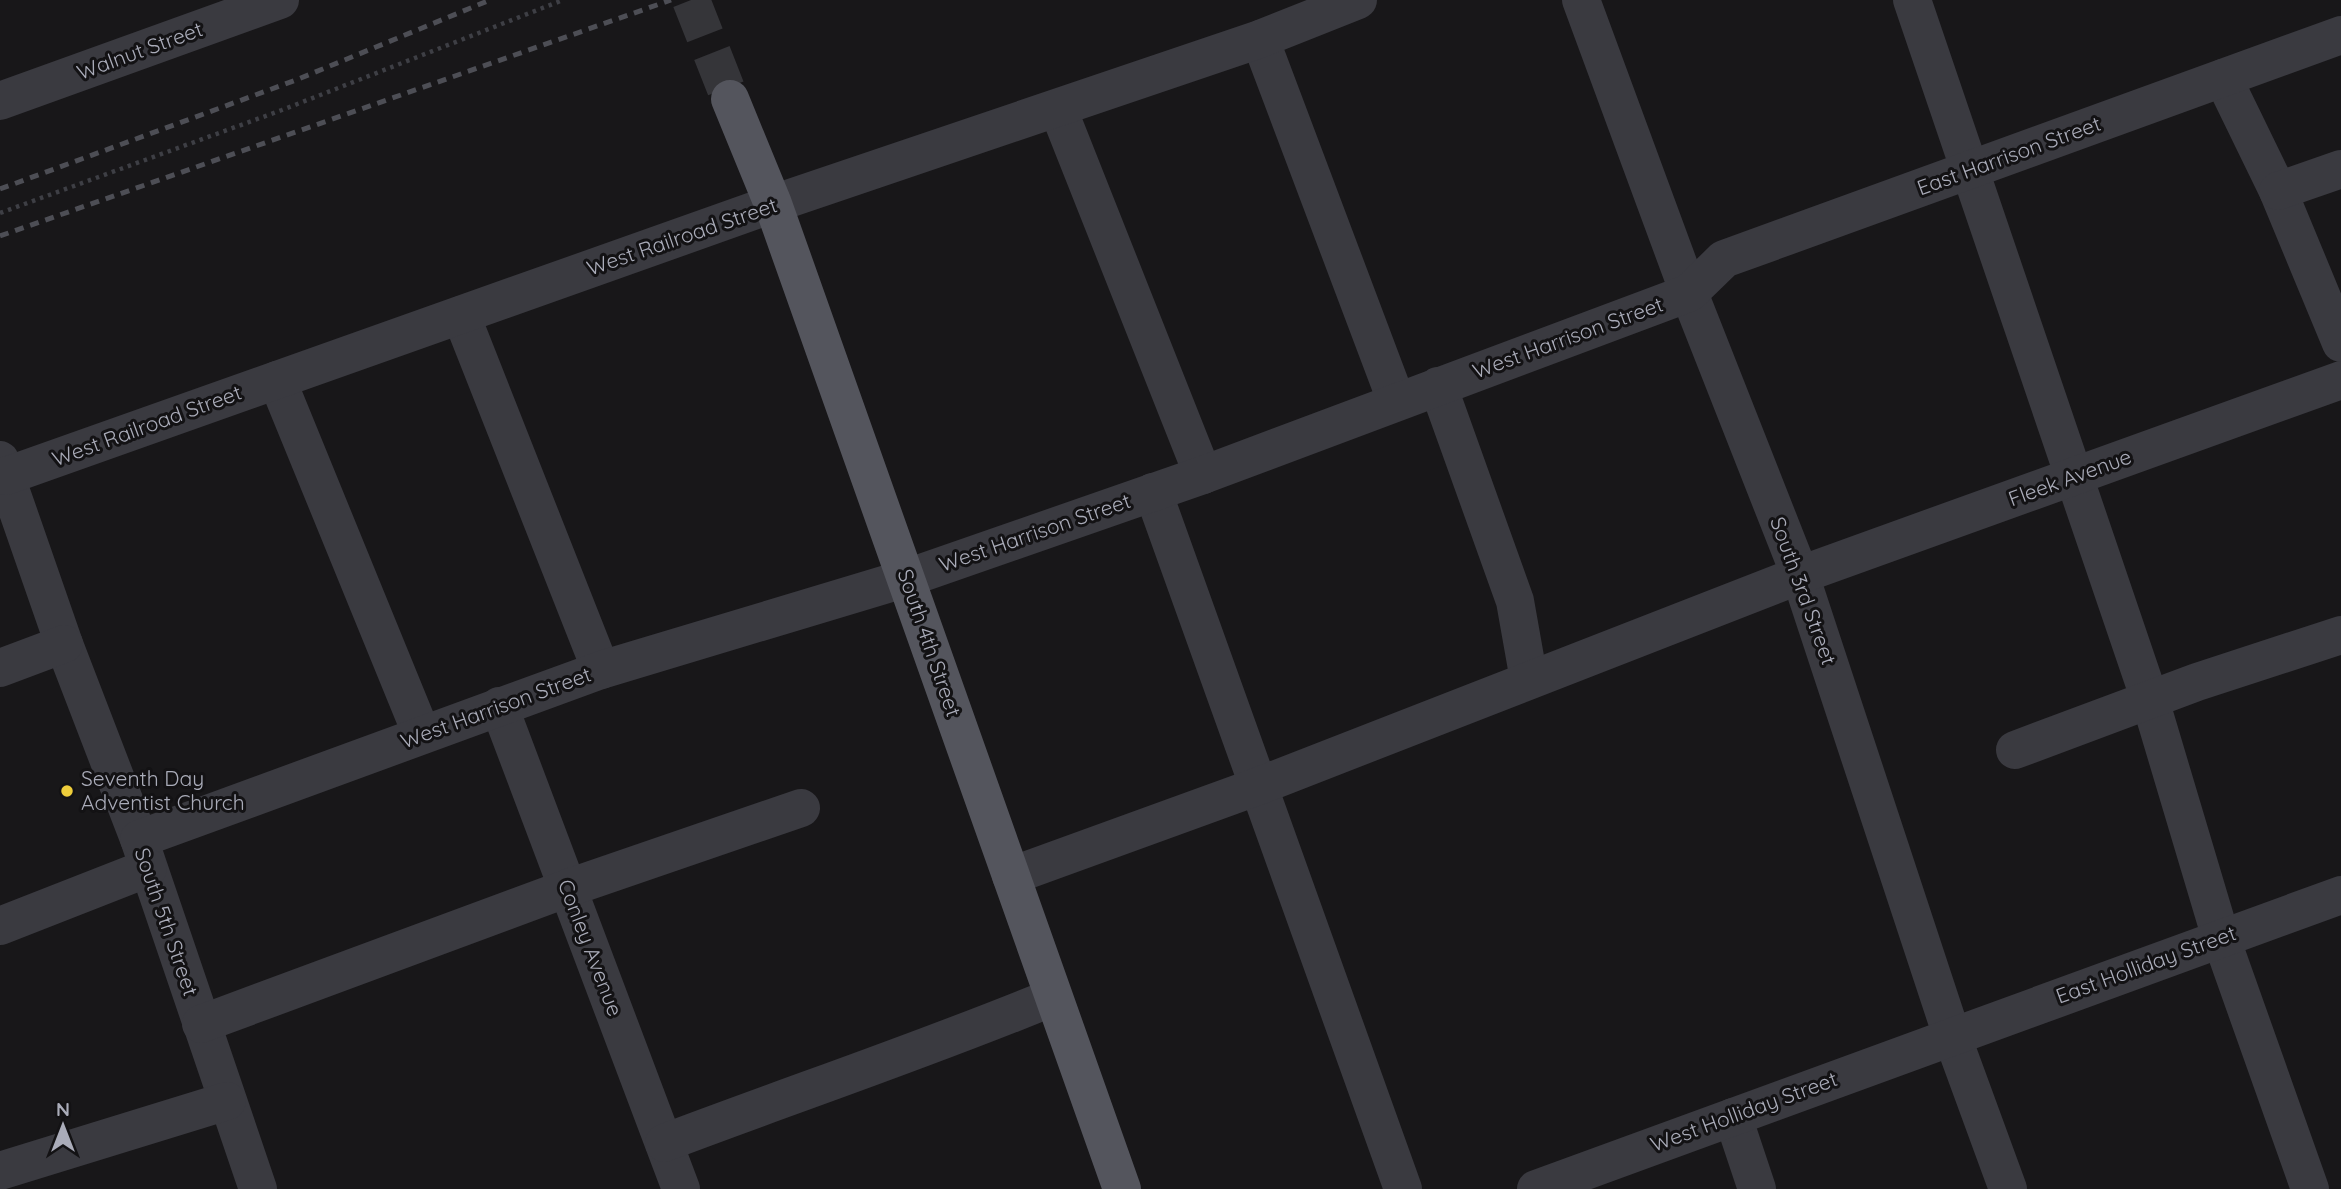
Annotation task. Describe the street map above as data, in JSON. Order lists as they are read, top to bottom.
{
  "streets": {
    "main road": ["South 4th Street"],
    "street": [
      "Walnut Street",
      "East Harrison Street",
      "West Railroad Street",
      "West Harrison Street",
      "Fleek Avenue",
      "South 3rd Street",
      "South 5th Street",
      "Conley Avenue",
      "East Holliday Street",
      "West Holliday Street"
    ]
  },
  "crossings": [
    ["East Harrison Street", "West Harrison Street"],
    ["East Harrison Street", "South 3rd Street"],
    ["West Railroad Street", "South 4th Street"],
    ["West Railroad Street", "South 5th Street"],
    ["West Harrison Street", "South 3rd Street"],
    ["West Harrison Street", "South 4th Street"],
    ["West Harrison Street", "South 5th Street"],
    ["West Harrison Street", "Conley Avenue"],
    ["Fleek Avenue", "South 3rd Street"],
    ["Fleek Avenue", "South 4th Street"],
    ["South 3rd Street", "East Holliday Street"],
    ["South 3rd Street", "West Holliday Street"],
    ["East Holliday Street", "West Holliday Street"]
  ],
  "places": ["Seventh Day Adventist Church"],
  "north": "top"
}
